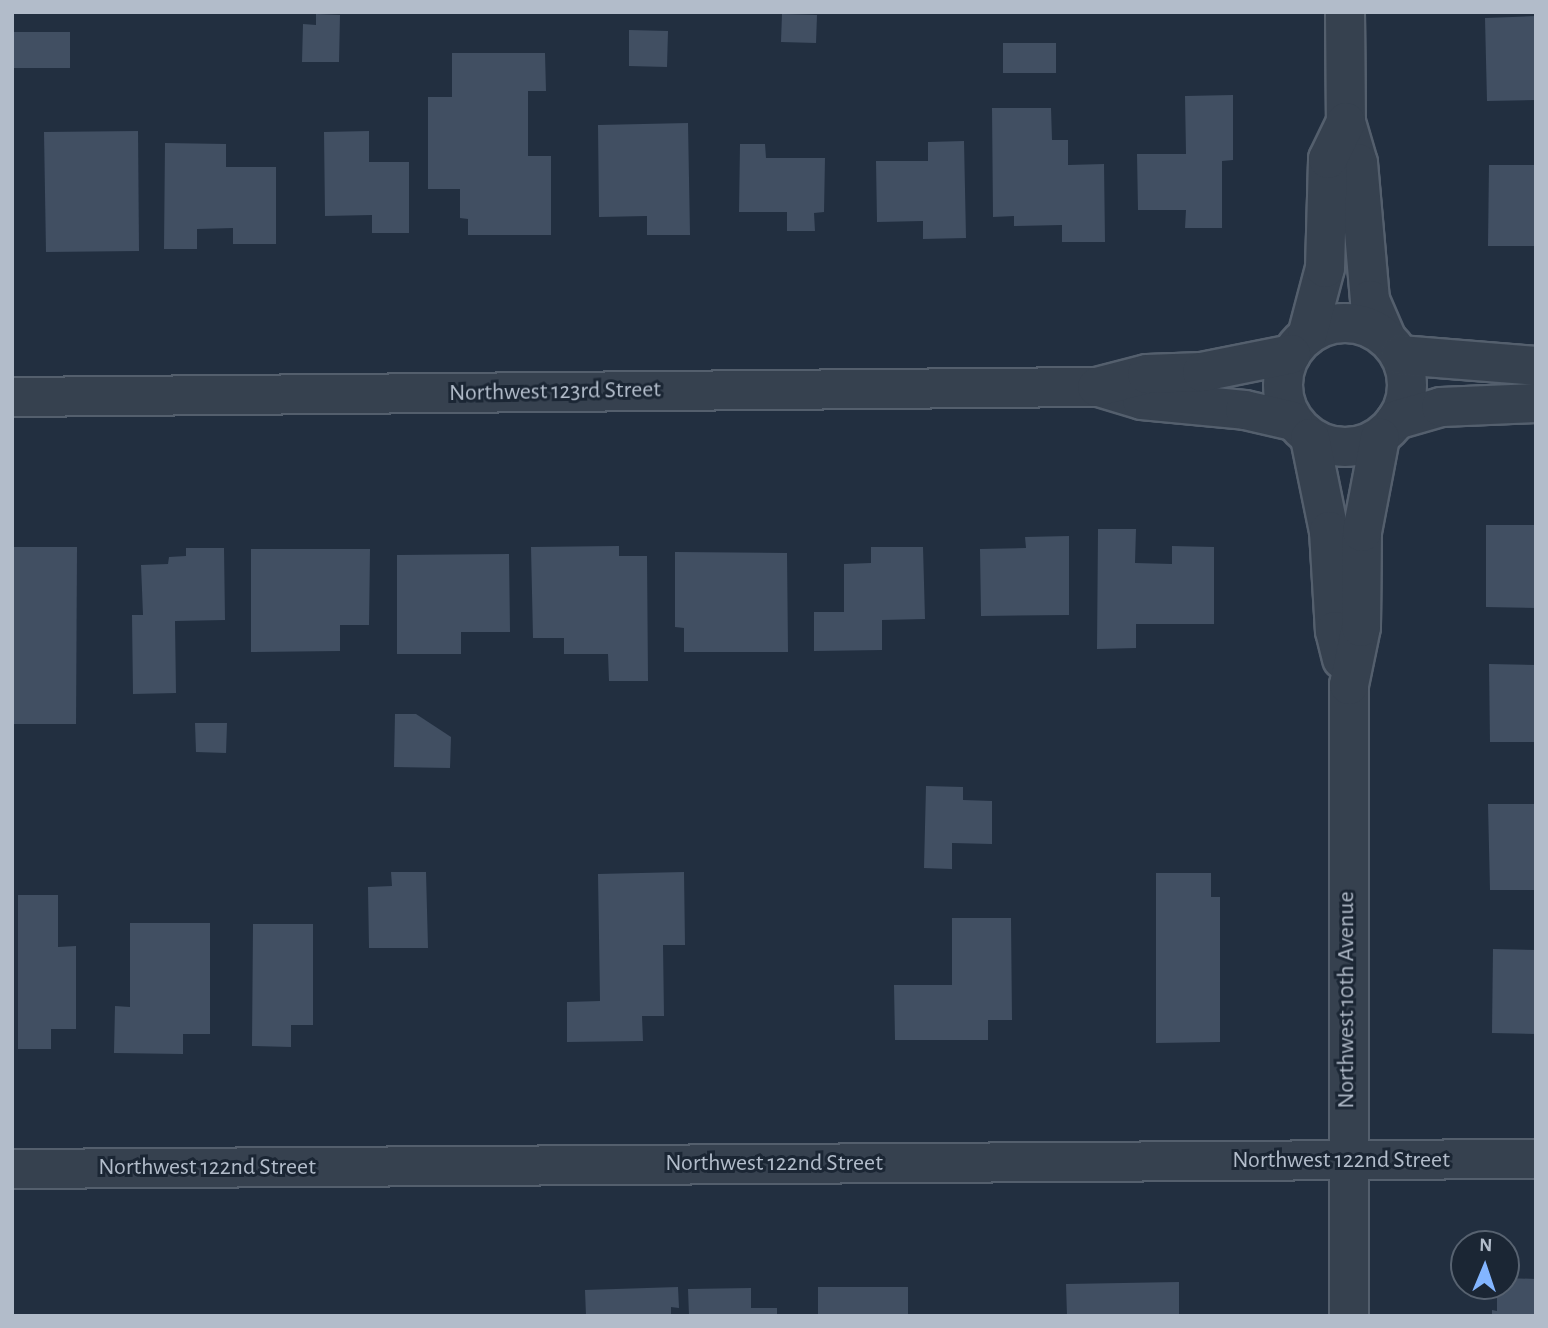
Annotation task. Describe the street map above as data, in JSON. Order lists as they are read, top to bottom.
{
  "streets": {
    "street": ["Northwest 123rd Street", "Northwest 10th Avenue", "Northwest 122nd Street"]
  },
  "crossings": [
    ["Northwest 123rd Street", "Northwest 10th Avenue"],
    ["Northwest 10th Avenue", "Northwest 122nd Street"]
  ],
  "north": "top"
}
